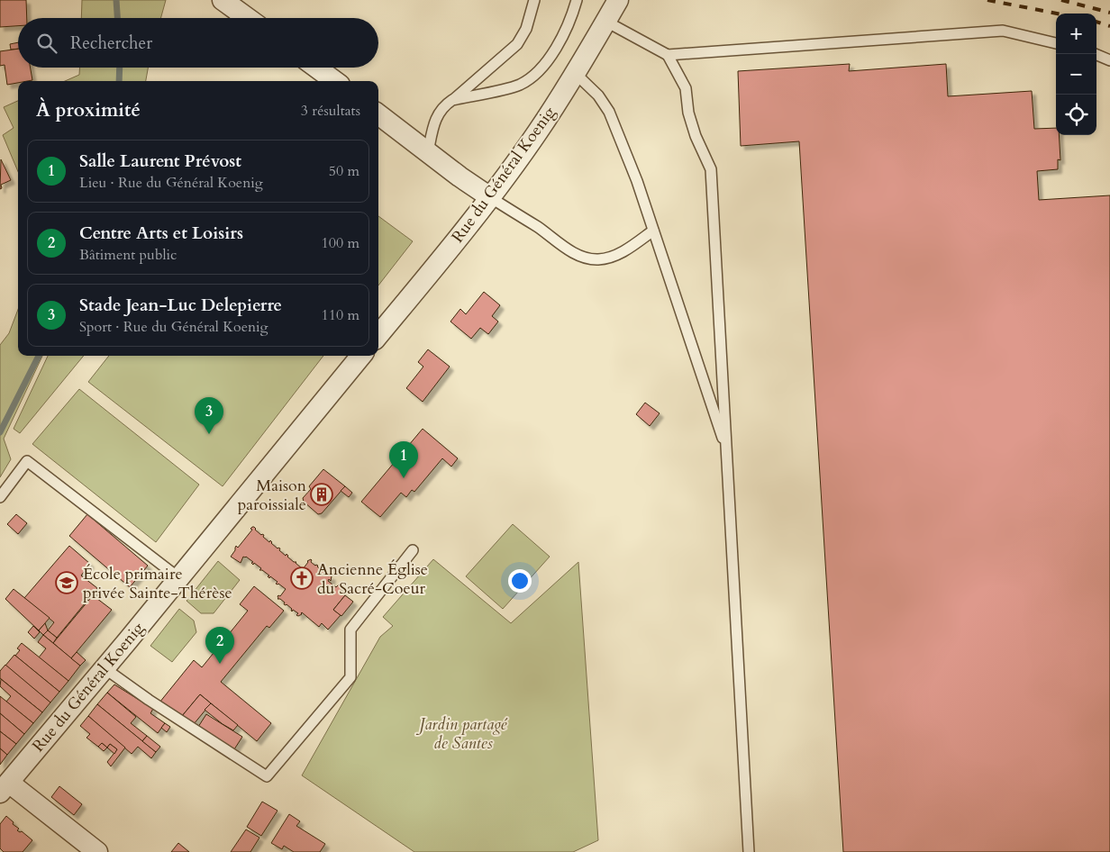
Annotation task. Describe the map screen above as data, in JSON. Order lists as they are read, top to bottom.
{
  "streets": {
    "street": ["Rue du Général Koenig"]
  },
  "parks": ["Jardin partagé de Santes"],
  "places": {
    "building": ["Maison paroissiale"],
    "church": ["Ancienne Église du Sacré-Coeur"],
    "school or university": ["École primaire privée Sainte-Thérèse"]
  },
  "page": {
    "map_buttons": ["+", "−"],
    "search": "Rechercher",
    "heading": ["À proximité", "3 résultats"],
    "list": [
      {
        "mark": "1",
        "name": "Salle Laurent Prévost",
        "note": "Lieu · Rue du Général Koenig",
        "value": "50 m"
      },
      {
        "mark": "2",
        "name": "Centre Arts et Loisirs",
        "note": "Bâtiment public",
        "value": "100 m"
      },
      {
        "mark": "3",
        "name": "Stade Jean-Luc Delepierre",
        "note": "Sport · Rue du Général Koenig",
        "value": "110 m"
      }
    ],
    "pins": ["3", "1", "2"]
  }
}
